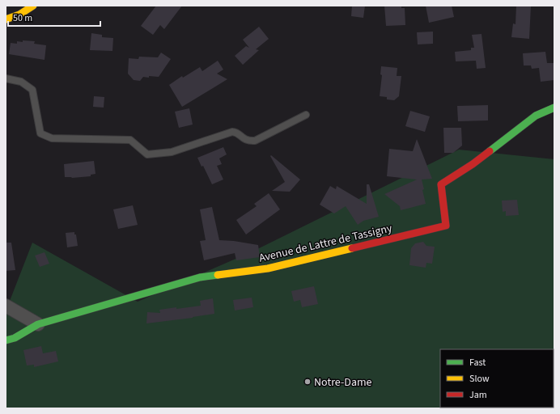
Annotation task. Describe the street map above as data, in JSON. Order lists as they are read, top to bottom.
{
  "streets": {
    "street": ["Avenue de Lattre de Tassigny"]
  },
  "places": ["Notre-Dame"],
  "legend": ["Fast", "Slow", "Jam"],
  "scale_bar": "50 m"
}
